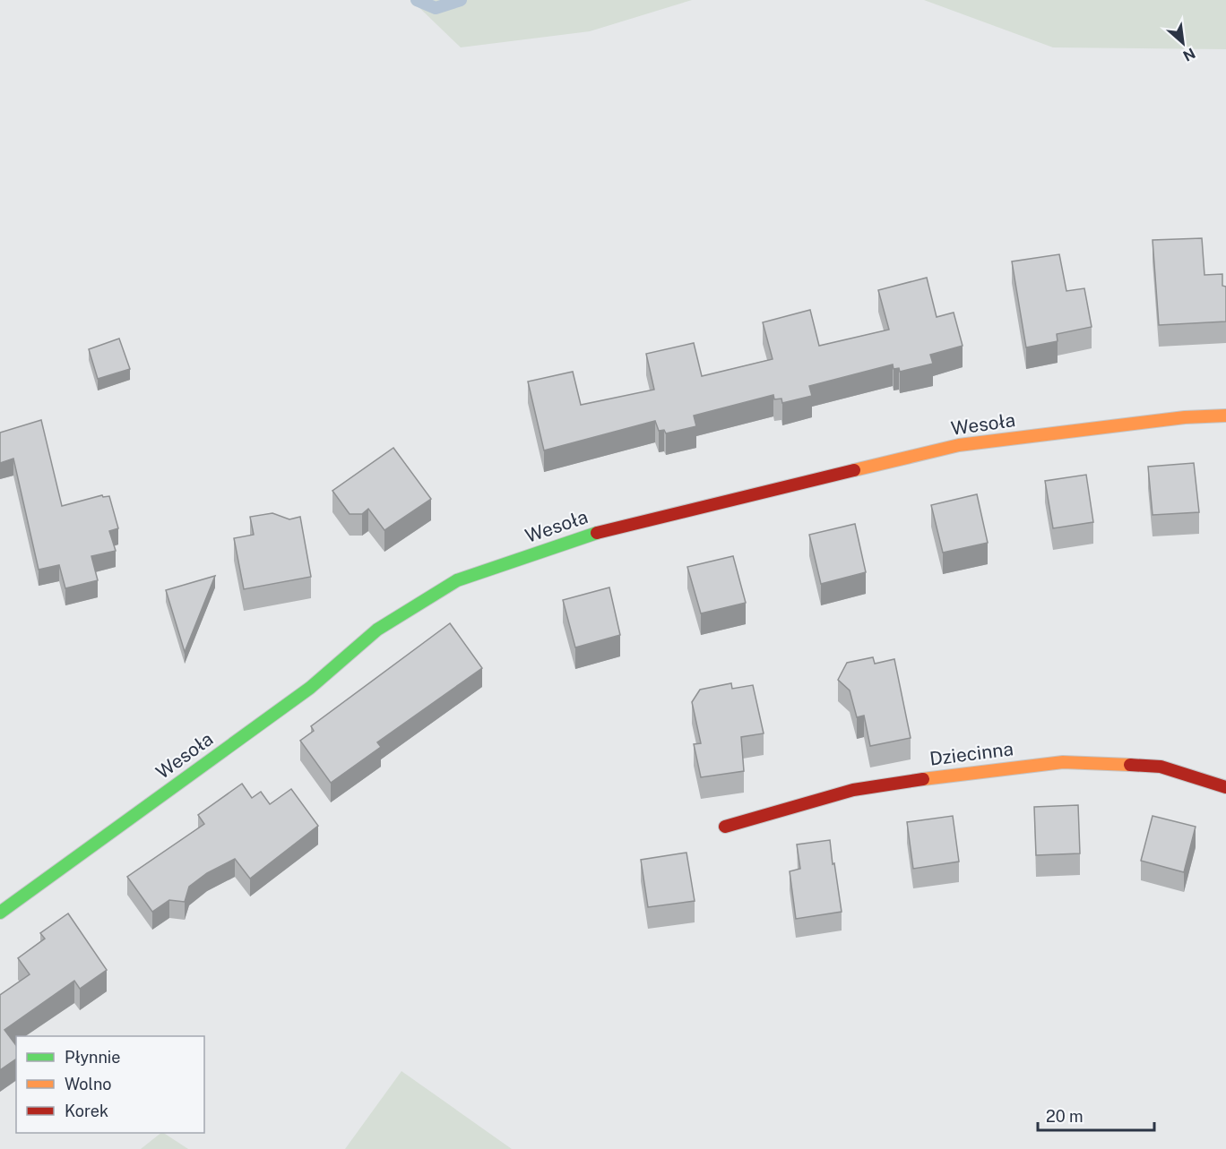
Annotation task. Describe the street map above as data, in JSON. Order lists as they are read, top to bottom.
{
  "streets": {
    "street": ["Wesoła", "Dziecinna"]
  },
  "legend": ["Płynnie", "Wolno", "Korek"],
  "scale_bar": "20 m",
  "north": "bottom right"
}
